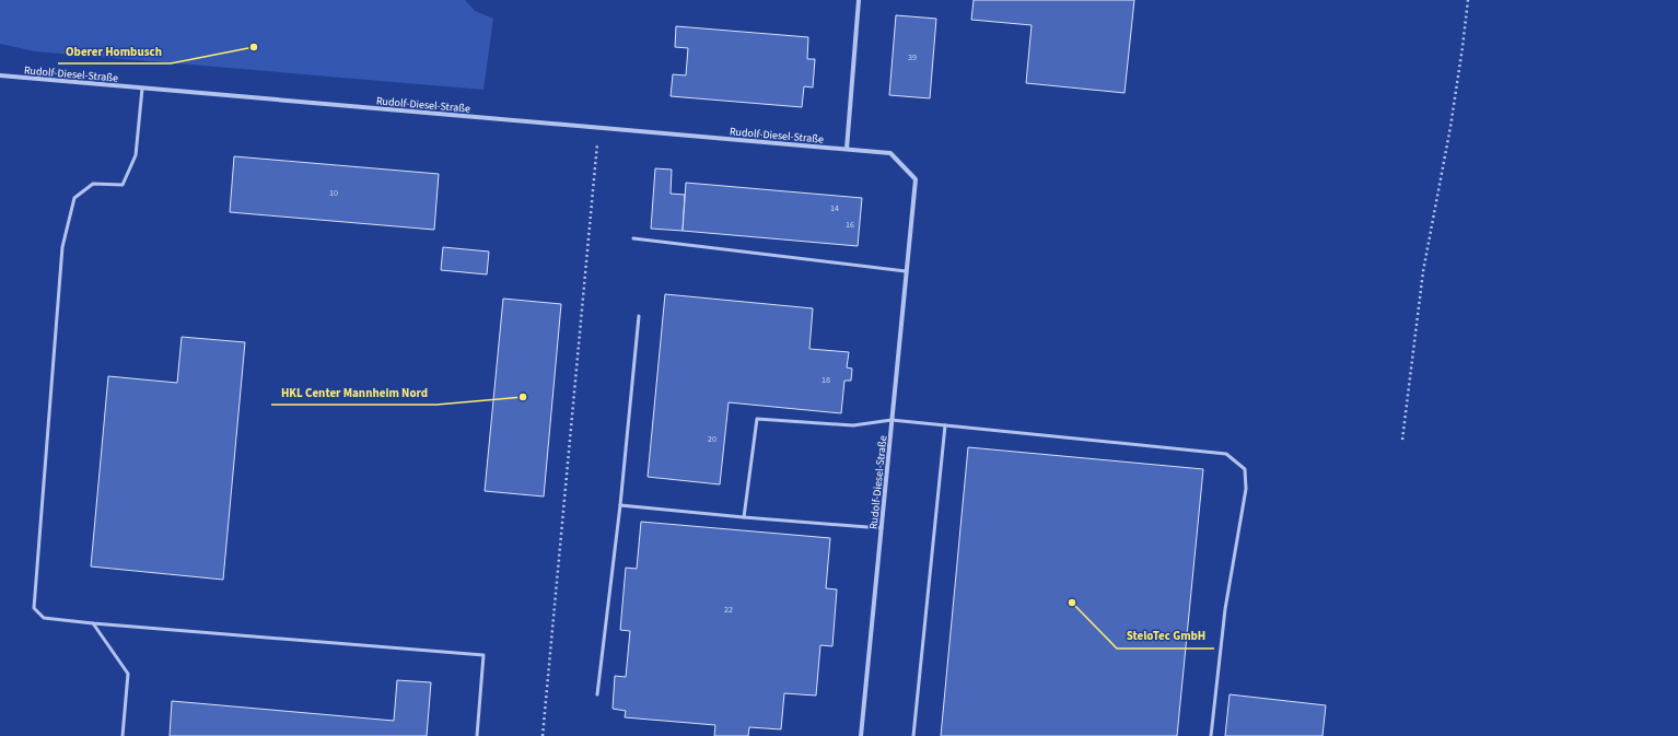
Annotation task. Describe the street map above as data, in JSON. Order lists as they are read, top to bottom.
{
  "streets": {
    "street": ["Rudolf-Diesel-Straße"]
  },
  "places": ["Oberer Hombusch", "HKL Center Mannheim Nord", "SteloTec GmbH"],
  "house_numbers": [
    "39",
    "10",
    "14",
    "16",
    "18",
    "20",
    "22"
  ]
}
